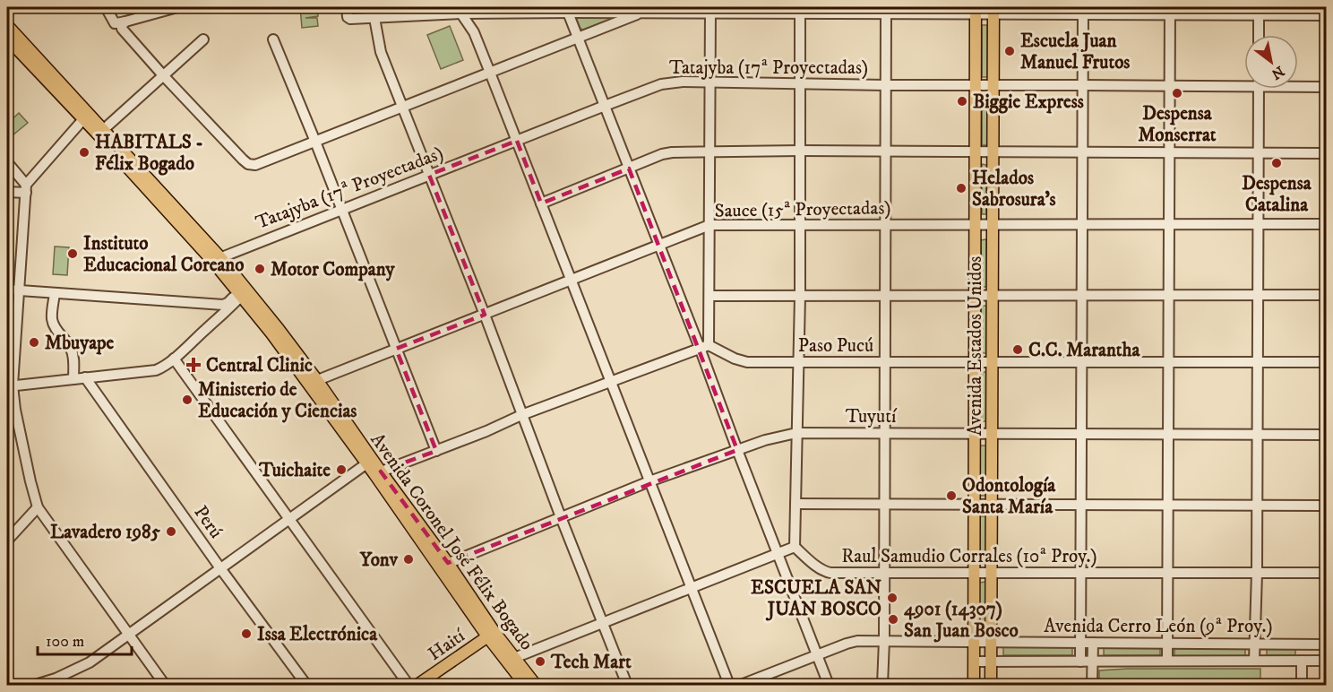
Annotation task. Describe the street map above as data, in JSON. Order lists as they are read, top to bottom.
{
  "streets": {
    "main road": ["Avenida Estados Unidos", "Avenida Coronel José Félix Bogado", "Haití"],
    "street": [
      "Tatajyba (17ª Proyectadas)",
      "Sauce (15ª Proyectadas)",
      "Paso Pucú",
      "Tuyutí",
      "Perú",
      "Raul Samudio Corrales (10ª Proy.)",
      "Avenida Cerro León (9ª Proy.)"
    ]
  },
  "crossings": [
    ["Tatajyba (17ª Proyectadas)", "Avenida Estados Unidos"],
    ["Tatajyba (17ª Proyectadas)", "Avenida Coronel José Félix Bogado"],
    ["Sauce (15ª Proyectadas)", "Avenida Estados Unidos"],
    ["Sauce (15ª Proyectadas)", "Avenida Coronel José Félix Bogado"],
    ["Paso Pucú", "Avenida Estados Unidos"],
    ["Avenida Estados Unidos", "Tuyutí"],
    ["Avenida Estados Unidos", "Raul Samudio Corrales (10ª Proy.)"],
    ["Avenida Estados Unidos", "Avenida Cerro León (9ª Proy.)"],
    ["Tuyutí", "Avenida Coronel José Félix Bogado"],
    ["Avenida Coronel José Félix Bogado", "Haití"]
  ],
  "places": {
    "other": [
      "Escuela Juan Manuel Frutos",
      "Despensa Monserrat",
      "Biggie Express",
      "HABITALS - Félix Bogado",
      "Despensa Catalina",
      "Helados Sabrosura's",
      "Instituto Educacional Coreano",
      "Motor Company",
      "Mbuyape",
      "C.C. Marantha",
      "Ministerio de Educación y Ciencias",
      "Tuichaite",
      "Odontología Santa María",
      "Lavadero 1985",
      "Yonv",
      "ESCUELA SAN JUAN BOSCO",
      "4901 (14307) San Juan Bosco",
      "Issa Electrónica",
      "Tech Mart"
    ],
    "health": ["Central Clinic"]
  },
  "scale_bar": "100 m",
  "north": "bottom right"
}
